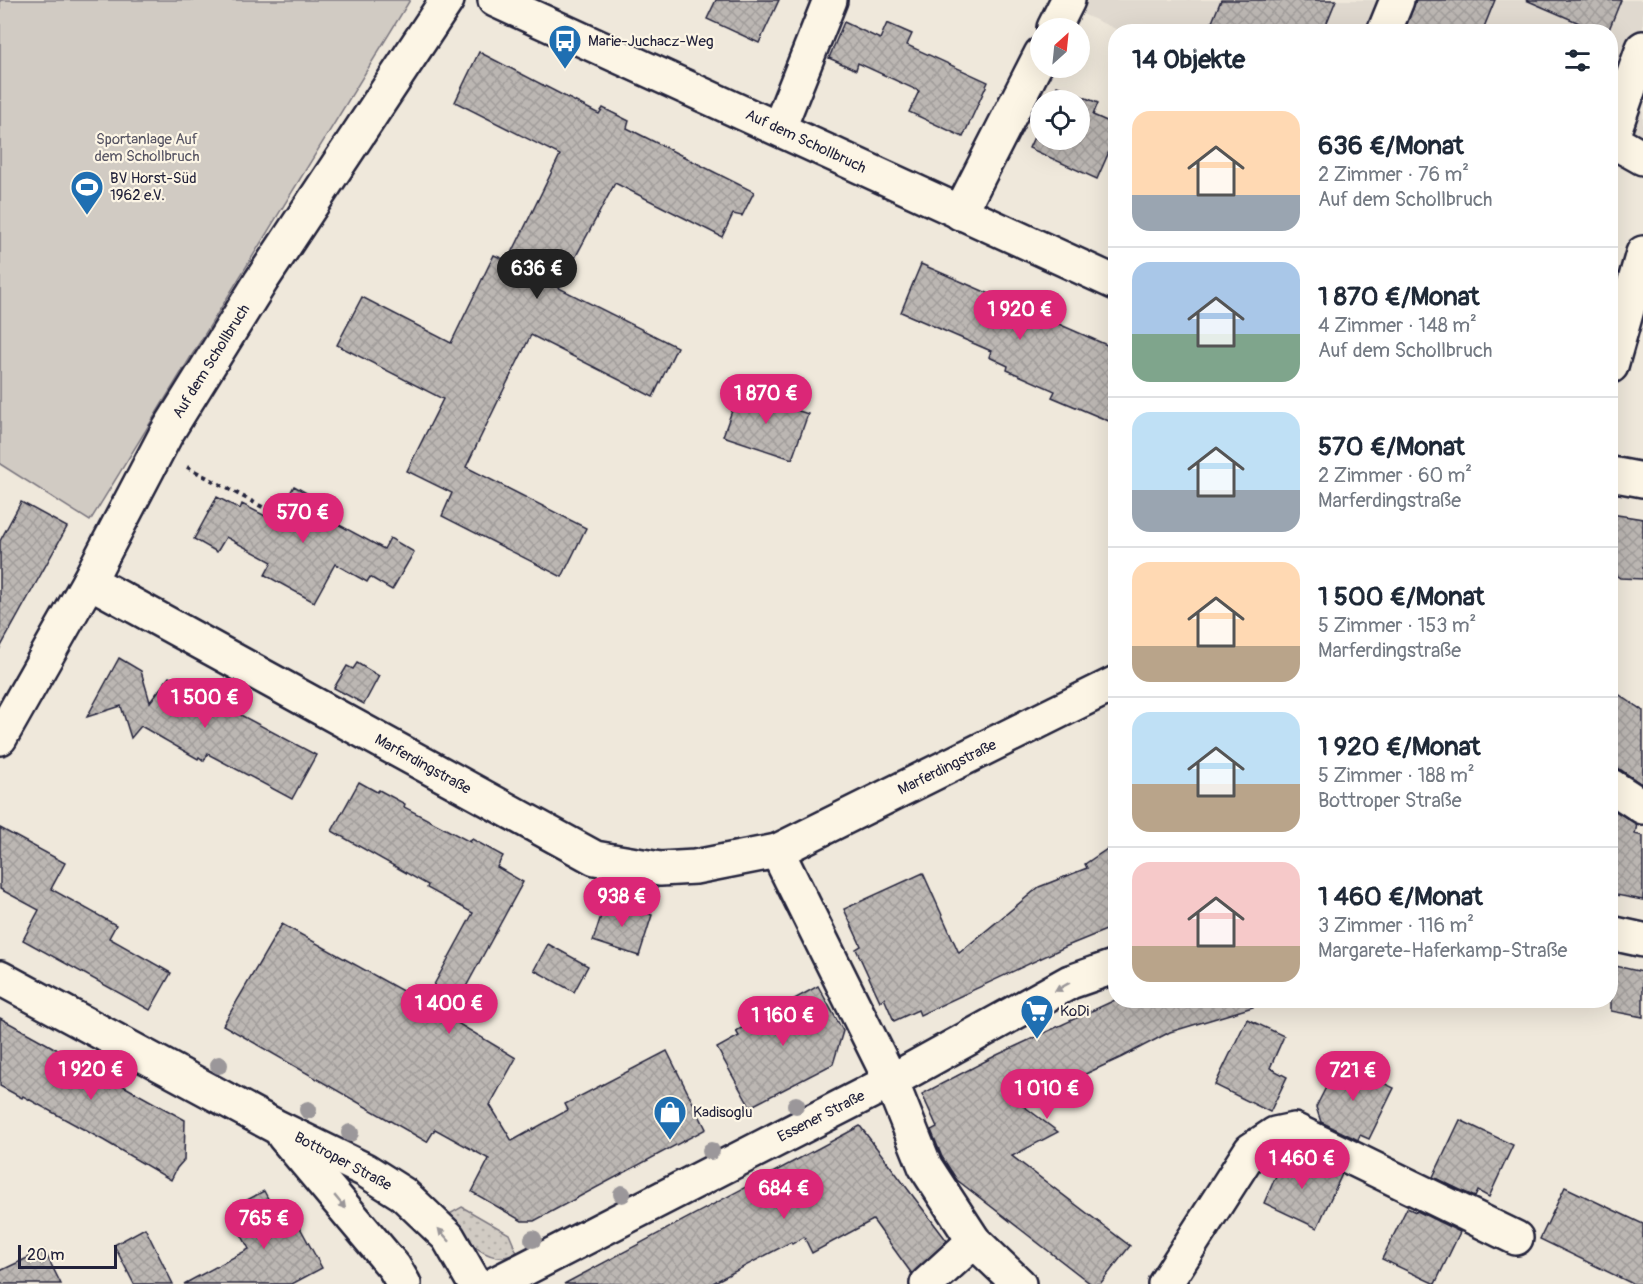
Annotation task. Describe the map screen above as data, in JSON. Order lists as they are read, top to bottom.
{
  "streets": {
    "street": [
      "Auf dem Schollbruch",
      "Marferdingstraße",
      "Essener Straße",
      "Bottroper Straße"
    ]
  },
  "crossings": [
    ["Auf dem Schollbruch", "Marferdingstraße"]
  ],
  "one_way": ["Essener Straße"],
  "parks": ["Sportanlage Auf dem Schollbruch"],
  "places": {
    "bus stop": ["Marie-Juchacz-Weg"],
    "sports": ["BV Horst-Süd 1962 e.V."],
    "supermarket": ["KoDi"],
    "shop": ["Kadisoglu"]
  },
  "scale_bar": "20 m",
  "north": "top right",
  "page": {
    "heading": "14 Objekte",
    "list": [
      {
        "name": "636 €/Monat",
        "note": "2 Zimmer · 76 m² · Auf dem Schollbruch"
      },
      {
        "name": "1 870 €/Monat",
        "note": "4 Zimmer · 148 m² · Auf dem Schollbruch"
      },
      {
        "name": "570 €/Monat",
        "note": "2 Zimmer · 60 m² · Marferdingstraße"
      },
      {
        "name": "1 500 €/Monat",
        "note": "5 Zimmer · 153 m² · Marferdingstraße"
      },
      {
        "name": "1 920 €/Monat",
        "note": "5 Zimmer · 188 m² · Bottroper Straße"
      },
      {
        "name": "1 460 €/Monat",
        "note": "3 Zimmer · 116 m² · Margarete-Haferkamp-Straße"
      }
    ],
    "price": [
      "636 €",
      "1 920 €",
      "1 870 €",
      "570 €",
      "1 500 €",
      "938 €",
      "1 400 €",
      "1 160 €",
      "1 920 €",
      "721 €",
      "1 010 €",
      "1 460 €",
      "684 €",
      "765 €"
    ],
    "scale": "20 m"
  }
}
